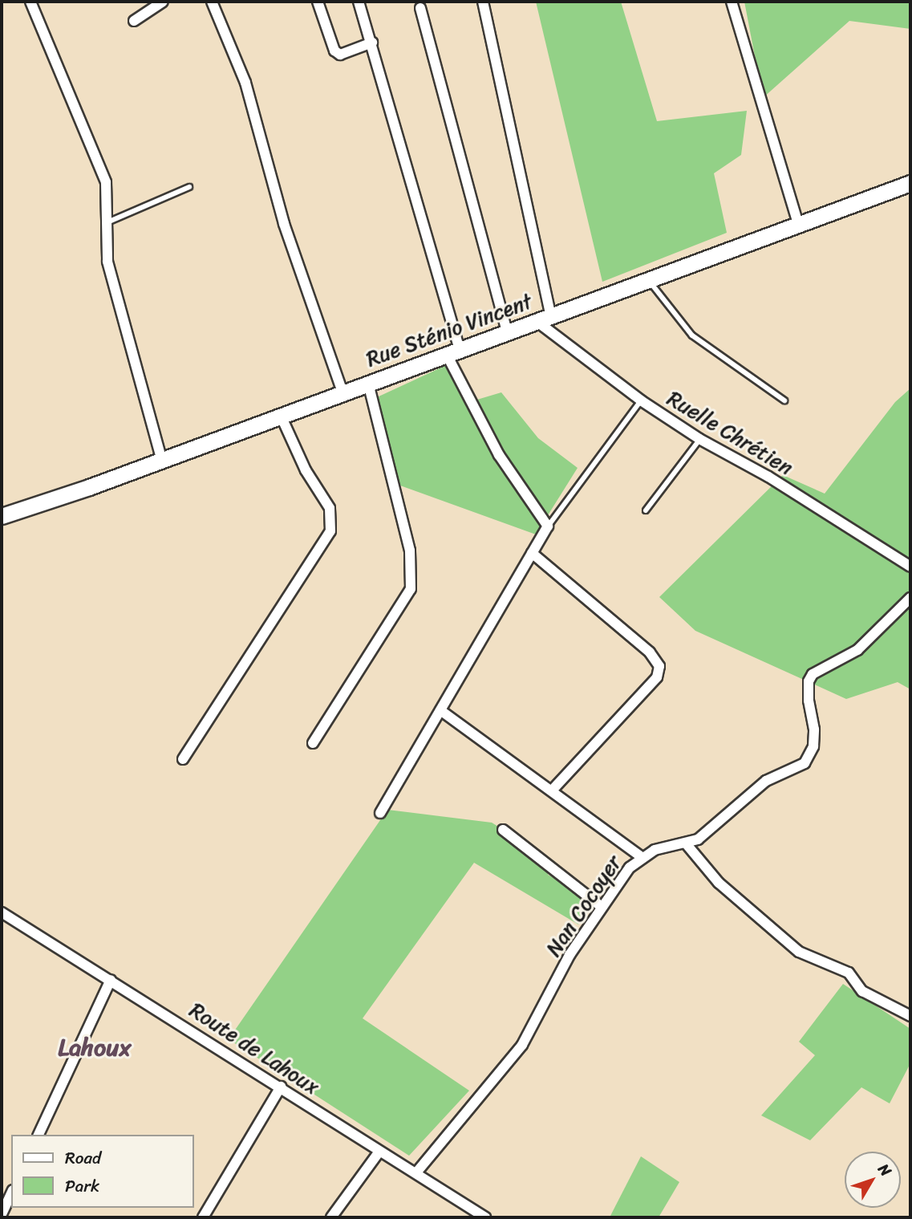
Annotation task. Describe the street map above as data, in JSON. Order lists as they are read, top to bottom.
{
  "streets": {
    "main road": ["Rue Sténio Vincent"],
    "street": ["Ruelle Chrétien", "Nan Cocoyer", "Route de Lahoux"]
  },
  "crossings": [
    ["Rue Sténio Vincent", "Ruelle Chrétien"],
    ["Nan Cocoyer", "Route de Lahoux"]
  ],
  "districts": ["Lahoux"],
  "legend": ["Road", "Park"],
  "north": "top right"
}
